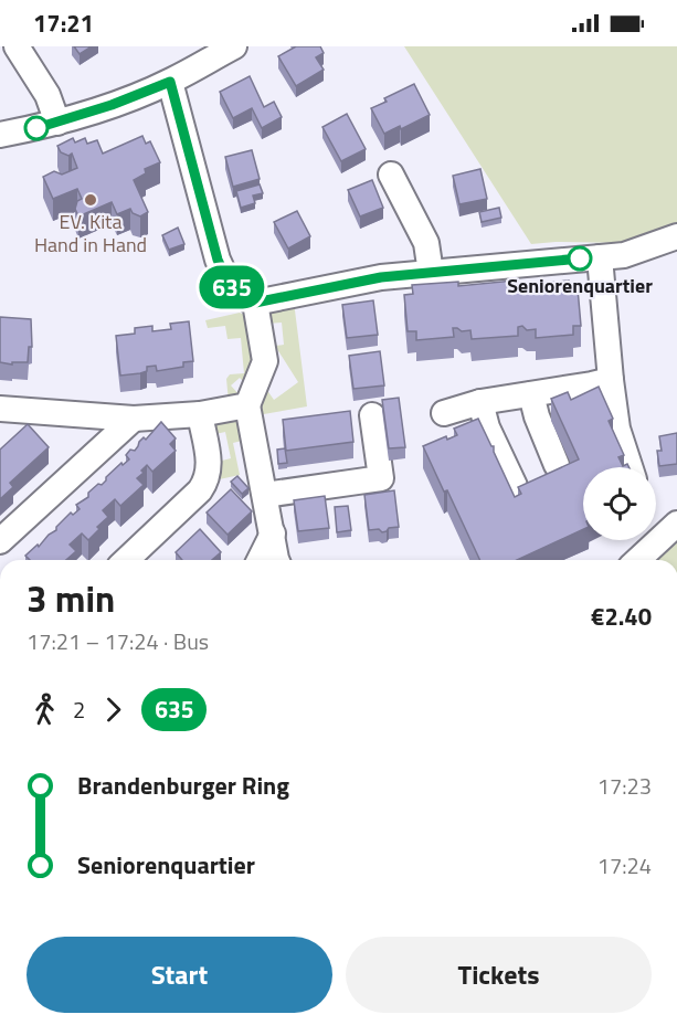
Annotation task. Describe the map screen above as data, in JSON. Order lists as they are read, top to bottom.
{
  "places": ["EV. Kita Hand in Hand", "Seniorenquartier"],
  "lines": ["bus line 635"],
  "page": {
    "status": "17:21",
    "on_map": "635",
    "heading": ["3 min", "17:21 – 17:24 · Bus", "€2.40"],
    "legs": ["2", "635"],
    "list": [
      {
        "name": "Brandenburger Ring",
        "value": "17:23"
      },
      {
        "name": "Seniorenquartier",
        "value": "17:24"
      }
    ],
    "buttons": ["Start", "Tickets"]
  }
}
